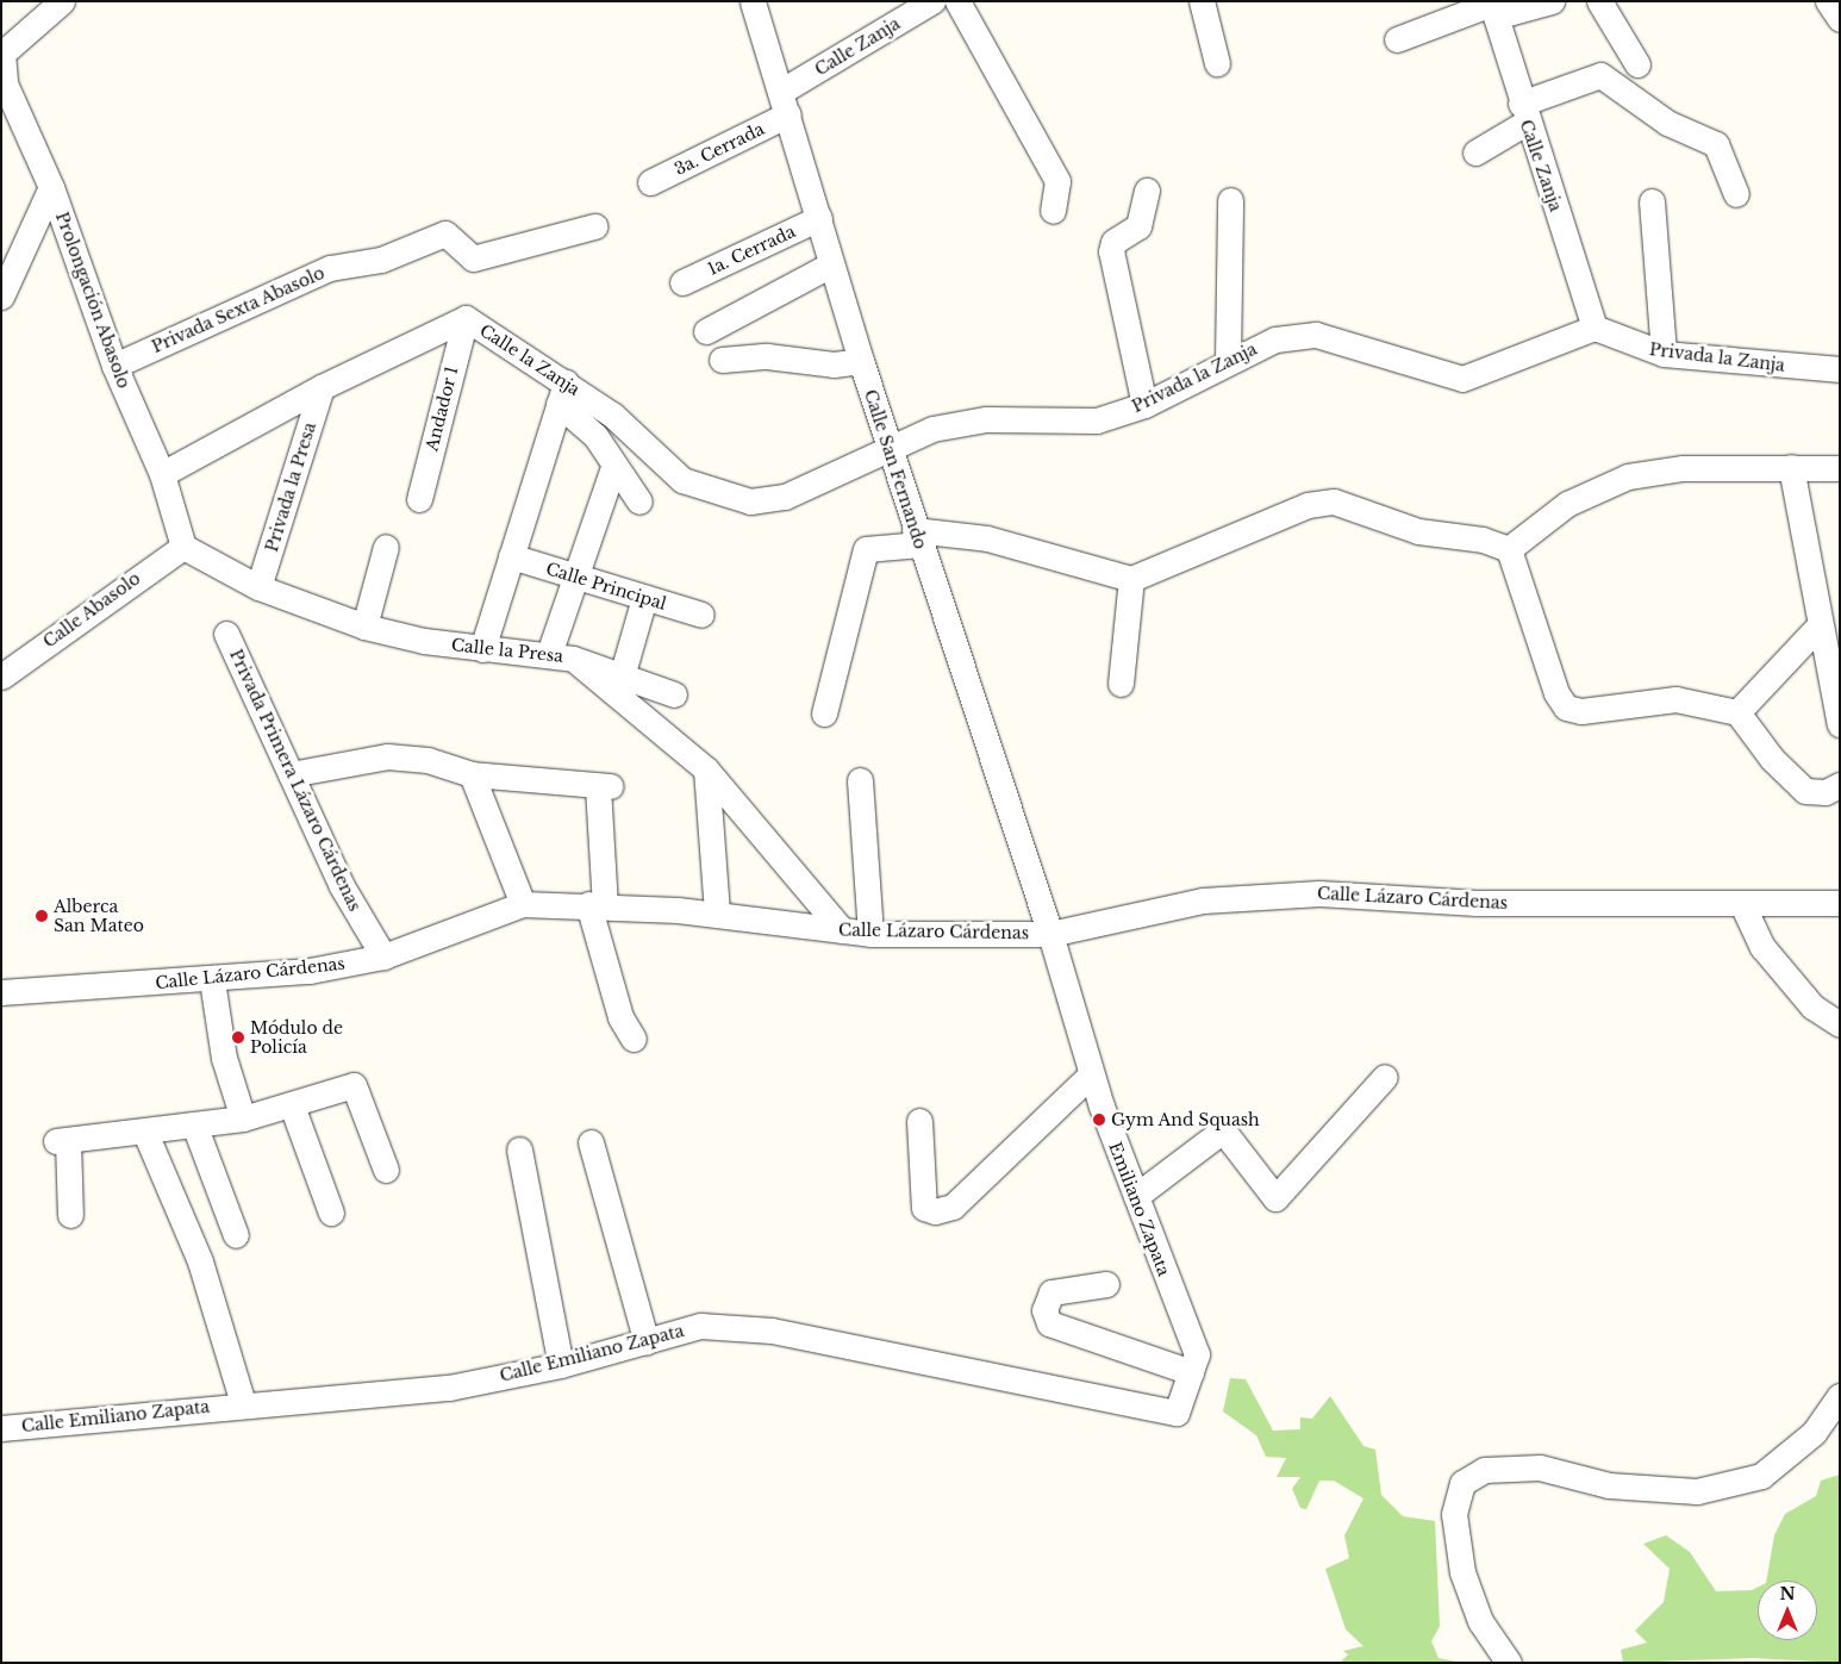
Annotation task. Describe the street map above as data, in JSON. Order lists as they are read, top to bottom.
{
  "streets": {
    "street": [
      "Calle Zanja",
      "3a. Cerrada",
      "1a. Cerrada",
      "Prolongación Abasolo",
      "Privada Sexta Abasolo",
      "Privada la Zanja",
      "Calle la Zanja",
      "Andador 1",
      "Calle San Fernando",
      "Privada la Presa",
      "Calle Principal",
      "Calle Abasolo",
      "Calle la Presa",
      "Privada Primera Lázaro Cárdenas",
      "Calle Lázaro Cárdenas",
      "Emiliano Zapata",
      "Calle Emiliano Zapata"
    ]
  },
  "crossings": [
    ["Calle Zanja", "3a. Cerrada"],
    ["Calle Zanja", "Privada la Zanja"],
    ["Calle Zanja", "Calle San Fernando"],
    ["3a. Cerrada", "Calle San Fernando"],
    ["1a. Cerrada", "Calle San Fernando"],
    ["Prolongación Abasolo", "Privada Sexta Abasolo"],
    ["Prolongación Abasolo", "Calle la Zanja"],
    ["Prolongación Abasolo", "Calle Abasolo"],
    ["Prolongación Abasolo", "Calle la Presa"],
    ["Privada la Zanja", "Calle la Zanja"],
    ["Privada la Zanja", "Calle San Fernando"],
    ["Calle la Zanja", "Andador 1"],
    ["Calle la Zanja", "Calle San Fernando"],
    ["Calle la Zanja", "Privada la Presa"],
    ["Calle San Fernando", "Calle Lázaro Cárdenas"],
    ["Calle San Fernando", "Emiliano Zapata"],
    ["Privada la Presa", "Calle la Presa"],
    ["Calle Abasolo", "Calle la Presa"],
    ["Calle la Presa", "Calle Lázaro Cárdenas"],
    ["Privada Primera Lázaro Cárdenas", "Calle Lázaro Cárdenas"],
    ["Calle Lázaro Cárdenas", "Emiliano Zapata"],
    ["Emiliano Zapata", "Calle Emiliano Zapata"]
  ],
  "places": ["Alberca San Mateo", "Módulo de Policía", "Gym And Squash"],
  "north": "top"
}
